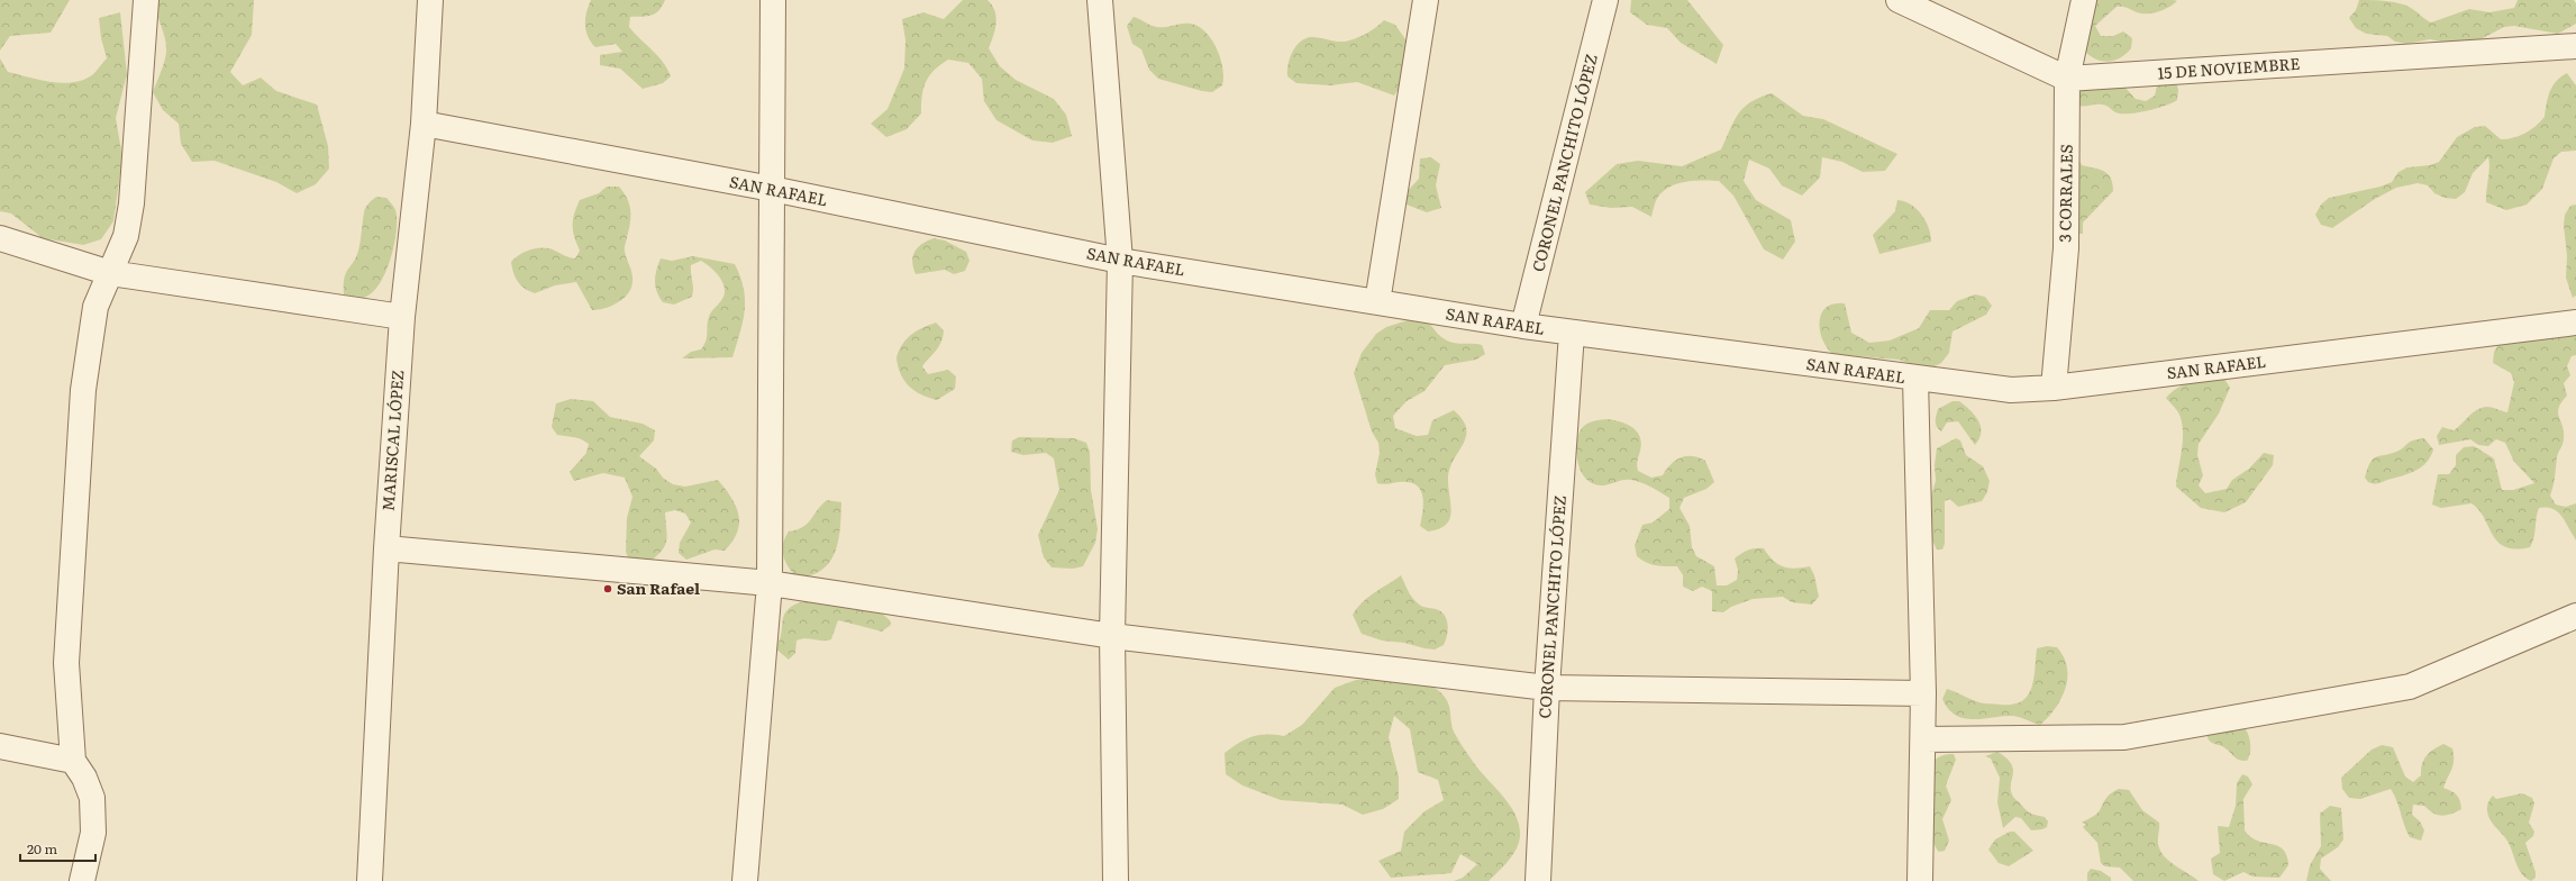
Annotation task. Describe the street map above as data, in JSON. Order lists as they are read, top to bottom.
{
  "streets": {
    "street": [
      "15 DE NOVIEMBRE",
      "CORONEL PANCHITO LÓPEZ",
      "SAN RAFAEL",
      "3 CORRALES",
      "MARISCAL LÓPEZ"
    ]
  },
  "crossings": [
    ["15 DE NOVIEMBRE", "3 CORRALES"],
    ["CORONEL PANCHITO LÓPEZ", "SAN RAFAEL"],
    ["SAN RAFAEL", "3 CORRALES"],
    ["SAN RAFAEL", "MARISCAL LÓPEZ"]
  ],
  "places": ["San Rafael"],
  "scale_bar": "20 m"
}
